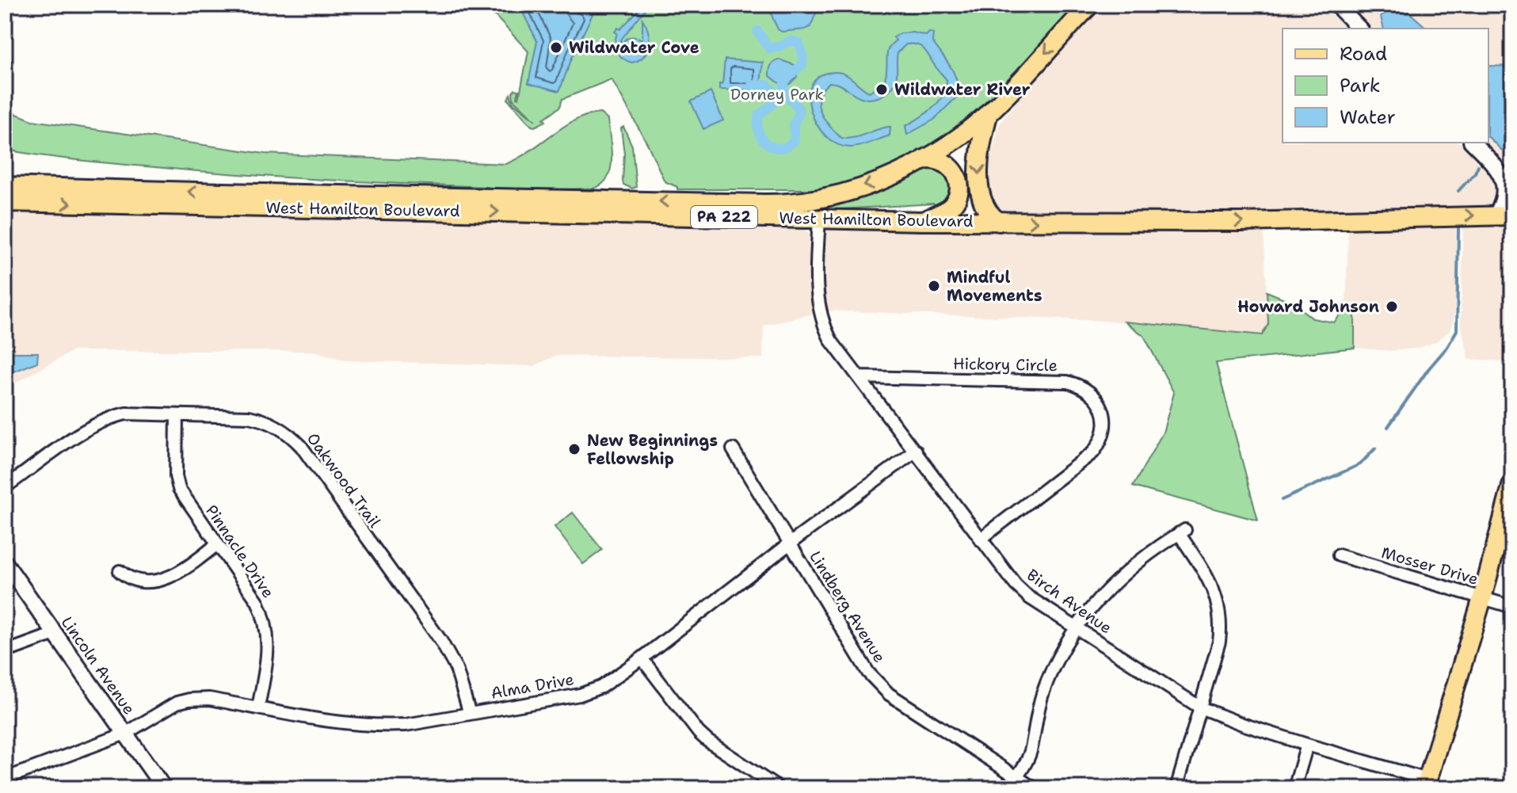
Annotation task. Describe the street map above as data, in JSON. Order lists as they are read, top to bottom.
{
  "streets": {
    "main road": ["West Hamilton Boulevard", "PA 222"],
    "street": [
      "Hickory Circle",
      "Oakwood Trail",
      "Pinnacle Drive",
      "Mosser Drive",
      "Birch Avenue",
      "Lindberg Avenue",
      "Lincoln Avenue",
      "Alma Drive"
    ]
  },
  "crossings": [
    ["West Hamilton Boulevard", "PA 222"],
    ["West Hamilton Boulevard", "Birch Avenue"],
    ["Hickory Circle", "Birch Avenue"],
    ["Oakwood Trail", "Pinnacle Drive"],
    ["Oakwood Trail", "Alma Drive"],
    ["Pinnacle Drive", "Alma Drive"],
    ["Birch Avenue", "Alma Drive"],
    ["Lindberg Avenue", "Alma Drive"],
    ["Lincoln Avenue", "Alma Drive"]
  ],
  "parks": ["Dorney Park"],
  "places": [
    "Wildwater Cove",
    "Wildwater River",
    "Mindful Movements",
    "Howard Johnson",
    "New Beginnings Fellowship"
  ],
  "legend": ["Road", "Park", "Water"]
}
